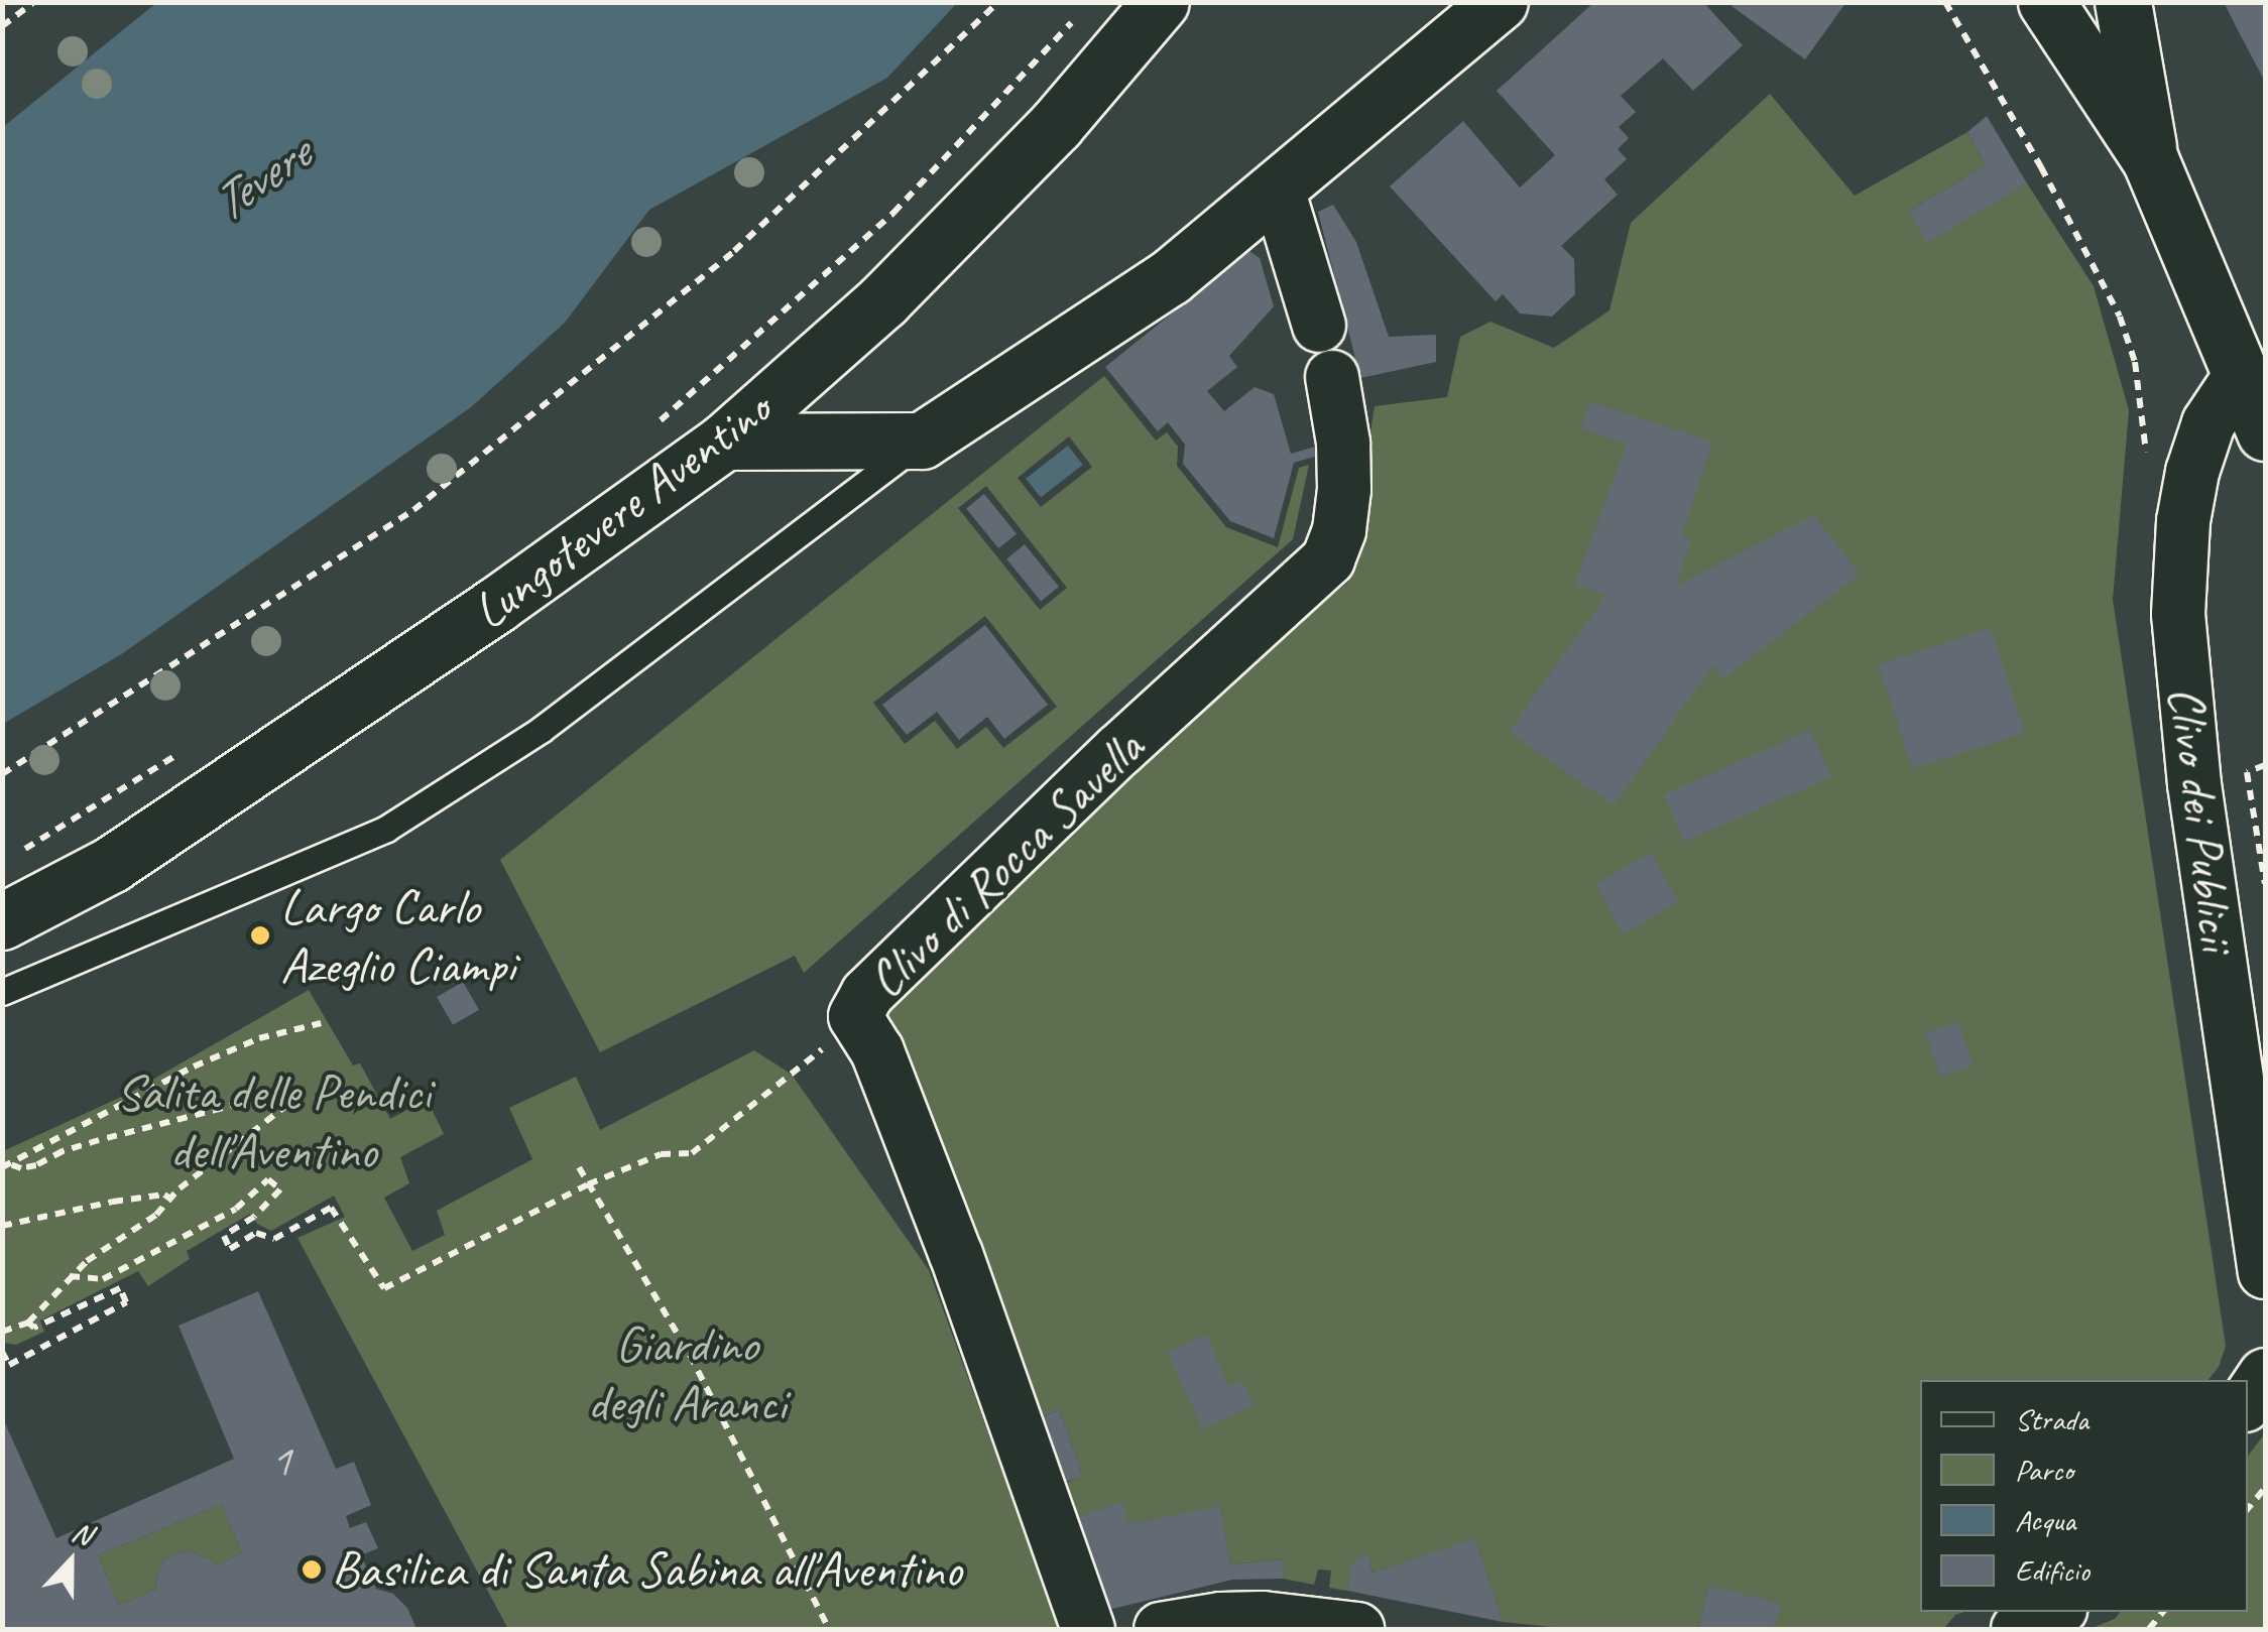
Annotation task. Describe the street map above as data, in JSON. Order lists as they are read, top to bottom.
{
  "streets": {
    "main road": ["Lungotevere Aventino"],
    "street": ["Clivo dei Publicii", "Clivo di Rocca Savella"]
  },
  "water": ["Tevere"],
  "parks": ["Salita delle Pendici dell'Aventino", "Giardino degli Aranci"],
  "places": ["Largo Carlo Azeglio Ciampi", "Basilica di Santa Sabina all'Aventino"],
  "house_numbers": ["1"],
  "legend": [
    "Strada",
    "Parco",
    "Acqua",
    "Edificio"
  ],
  "north": "top"
}
